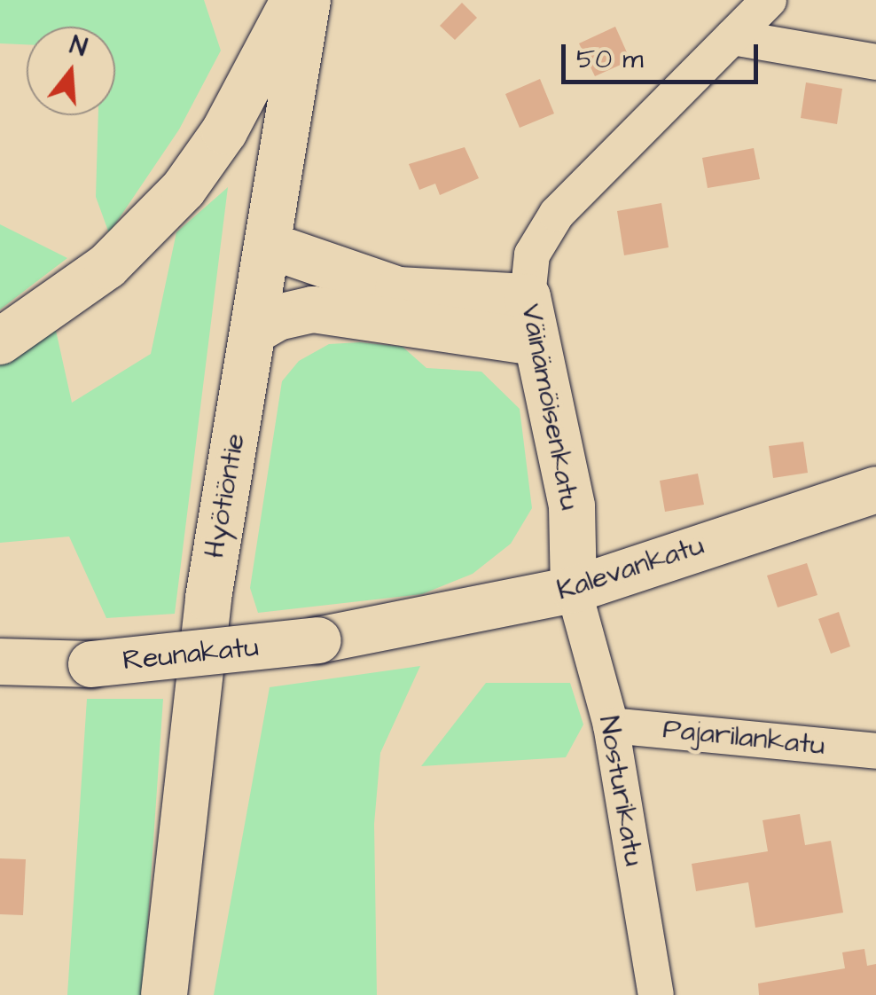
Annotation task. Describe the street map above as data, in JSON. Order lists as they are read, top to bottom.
{
  "streets": {
    "main road": [
      "Väinämöisenkatu",
      "Hyötiöntie",
      "Kalevankatu",
      "Reunakatu"
    ],
    "street": ["Pajarilankatu", "Nosturikatu"]
  },
  "crossings": [
    ["Väinämöisenkatu", "Kalevankatu"],
    ["Väinämöisenkatu", "Nosturikatu"],
    ["Kalevankatu", "Reunakatu"],
    ["Kalevankatu", "Nosturikatu"],
    ["Pajarilankatu", "Nosturikatu"]
  ],
  "scale_bar": "50 m",
  "north": "top"
}
